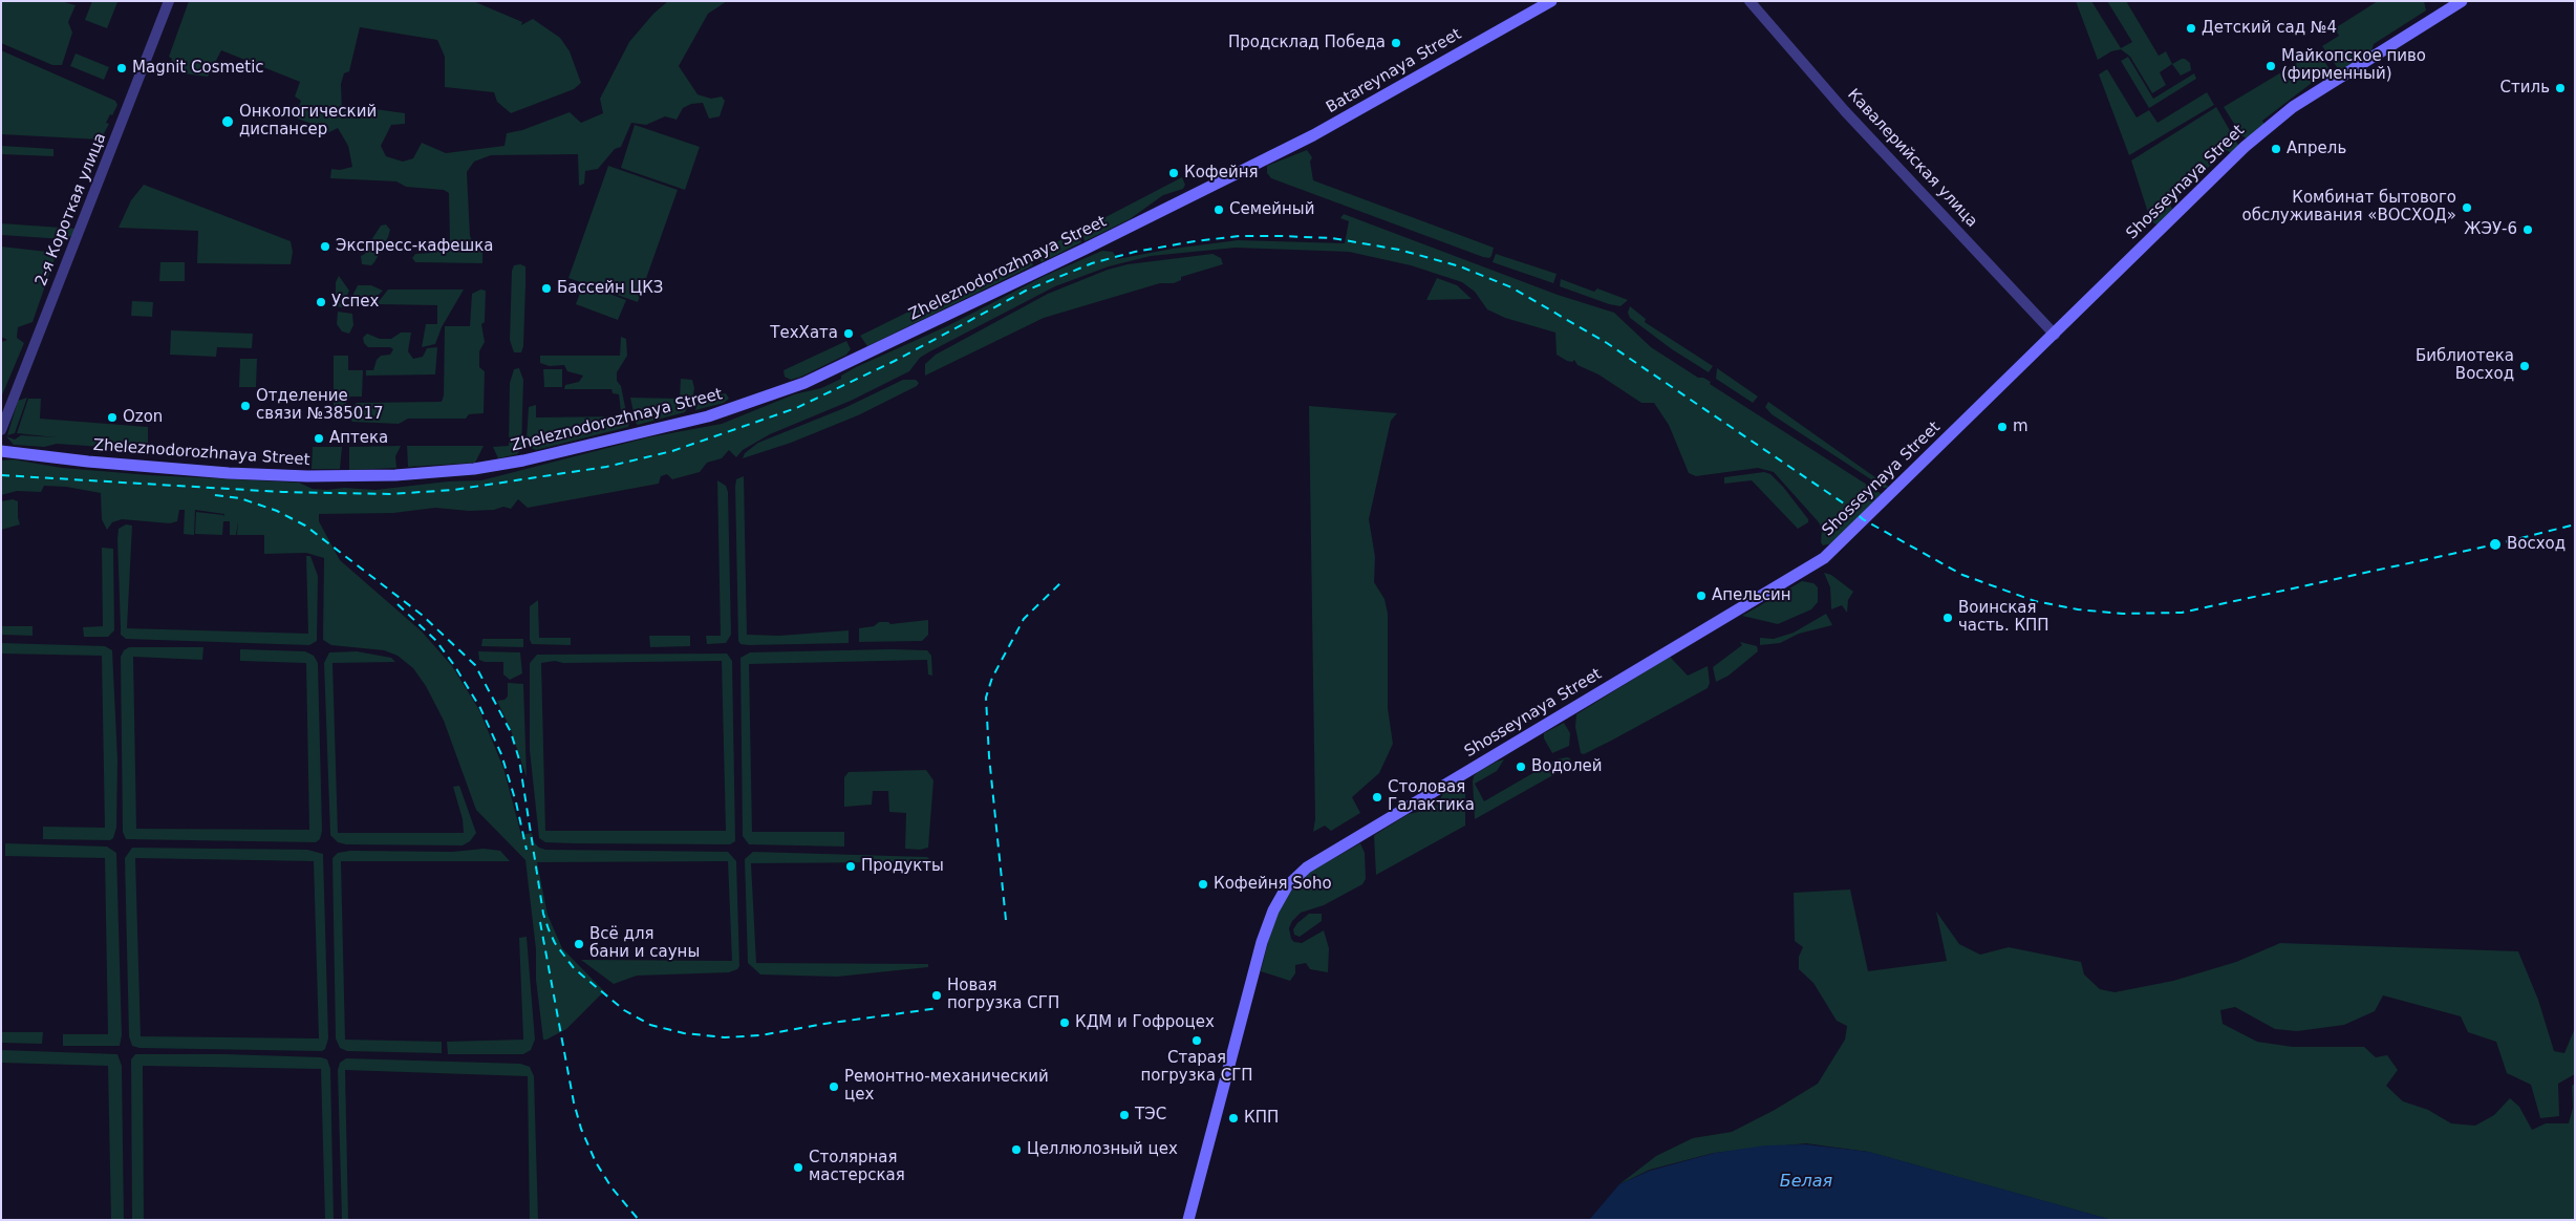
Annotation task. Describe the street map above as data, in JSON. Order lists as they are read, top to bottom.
{
  "streets": {
    "main road": ["Batareynaya Street", "Shosseynaya Street", "Zheleznodorozhnaya Street"],
    "street": ["Кавалерийская улица", "2-я Короткая улица"]
  },
  "crossings": [
    ["Batareynaya Street", "Zheleznodorozhnaya Street"],
    ["Кавалерийская улица", "Shosseynaya Street"]
  ],
  "water": ["Белая"],
  "places": [
    "Детский сад №4",
    "Продсклад Победа",
    "Майкопское пиво (фирменный)",
    "Magnit Cosmetic",
    "Стиль",
    "Онкологический диспансер",
    "Апрель",
    "Кофейня",
    "Комбинат бытового обслуживания «ВОСХОД»",
    "Семейный",
    "ЖЭУ-6",
    "Экспресс-кафешка",
    "Бассейн ЦКЗ",
    "Успех",
    "ТехХата",
    "Библиотека Восход",
    "Отделение связи №385017",
    "Ozon",
    "m",
    "Аптека",
    "Восход",
    "Апельсин",
    "Воинская часть. КПП",
    "Водолей",
    "Столовая Галактика",
    "Продукты",
    "Кофейня Soho",
    "Всё для бани и сауны",
    "Новая погрузка СГП",
    "КДМ и Гофроцех",
    "Старая погрузка СГП",
    "Ремонтно-механический цех",
    "ТЭС",
    "КПП",
    "Целлюлозный цех",
    "Столярная мастерская"
  ]
}
